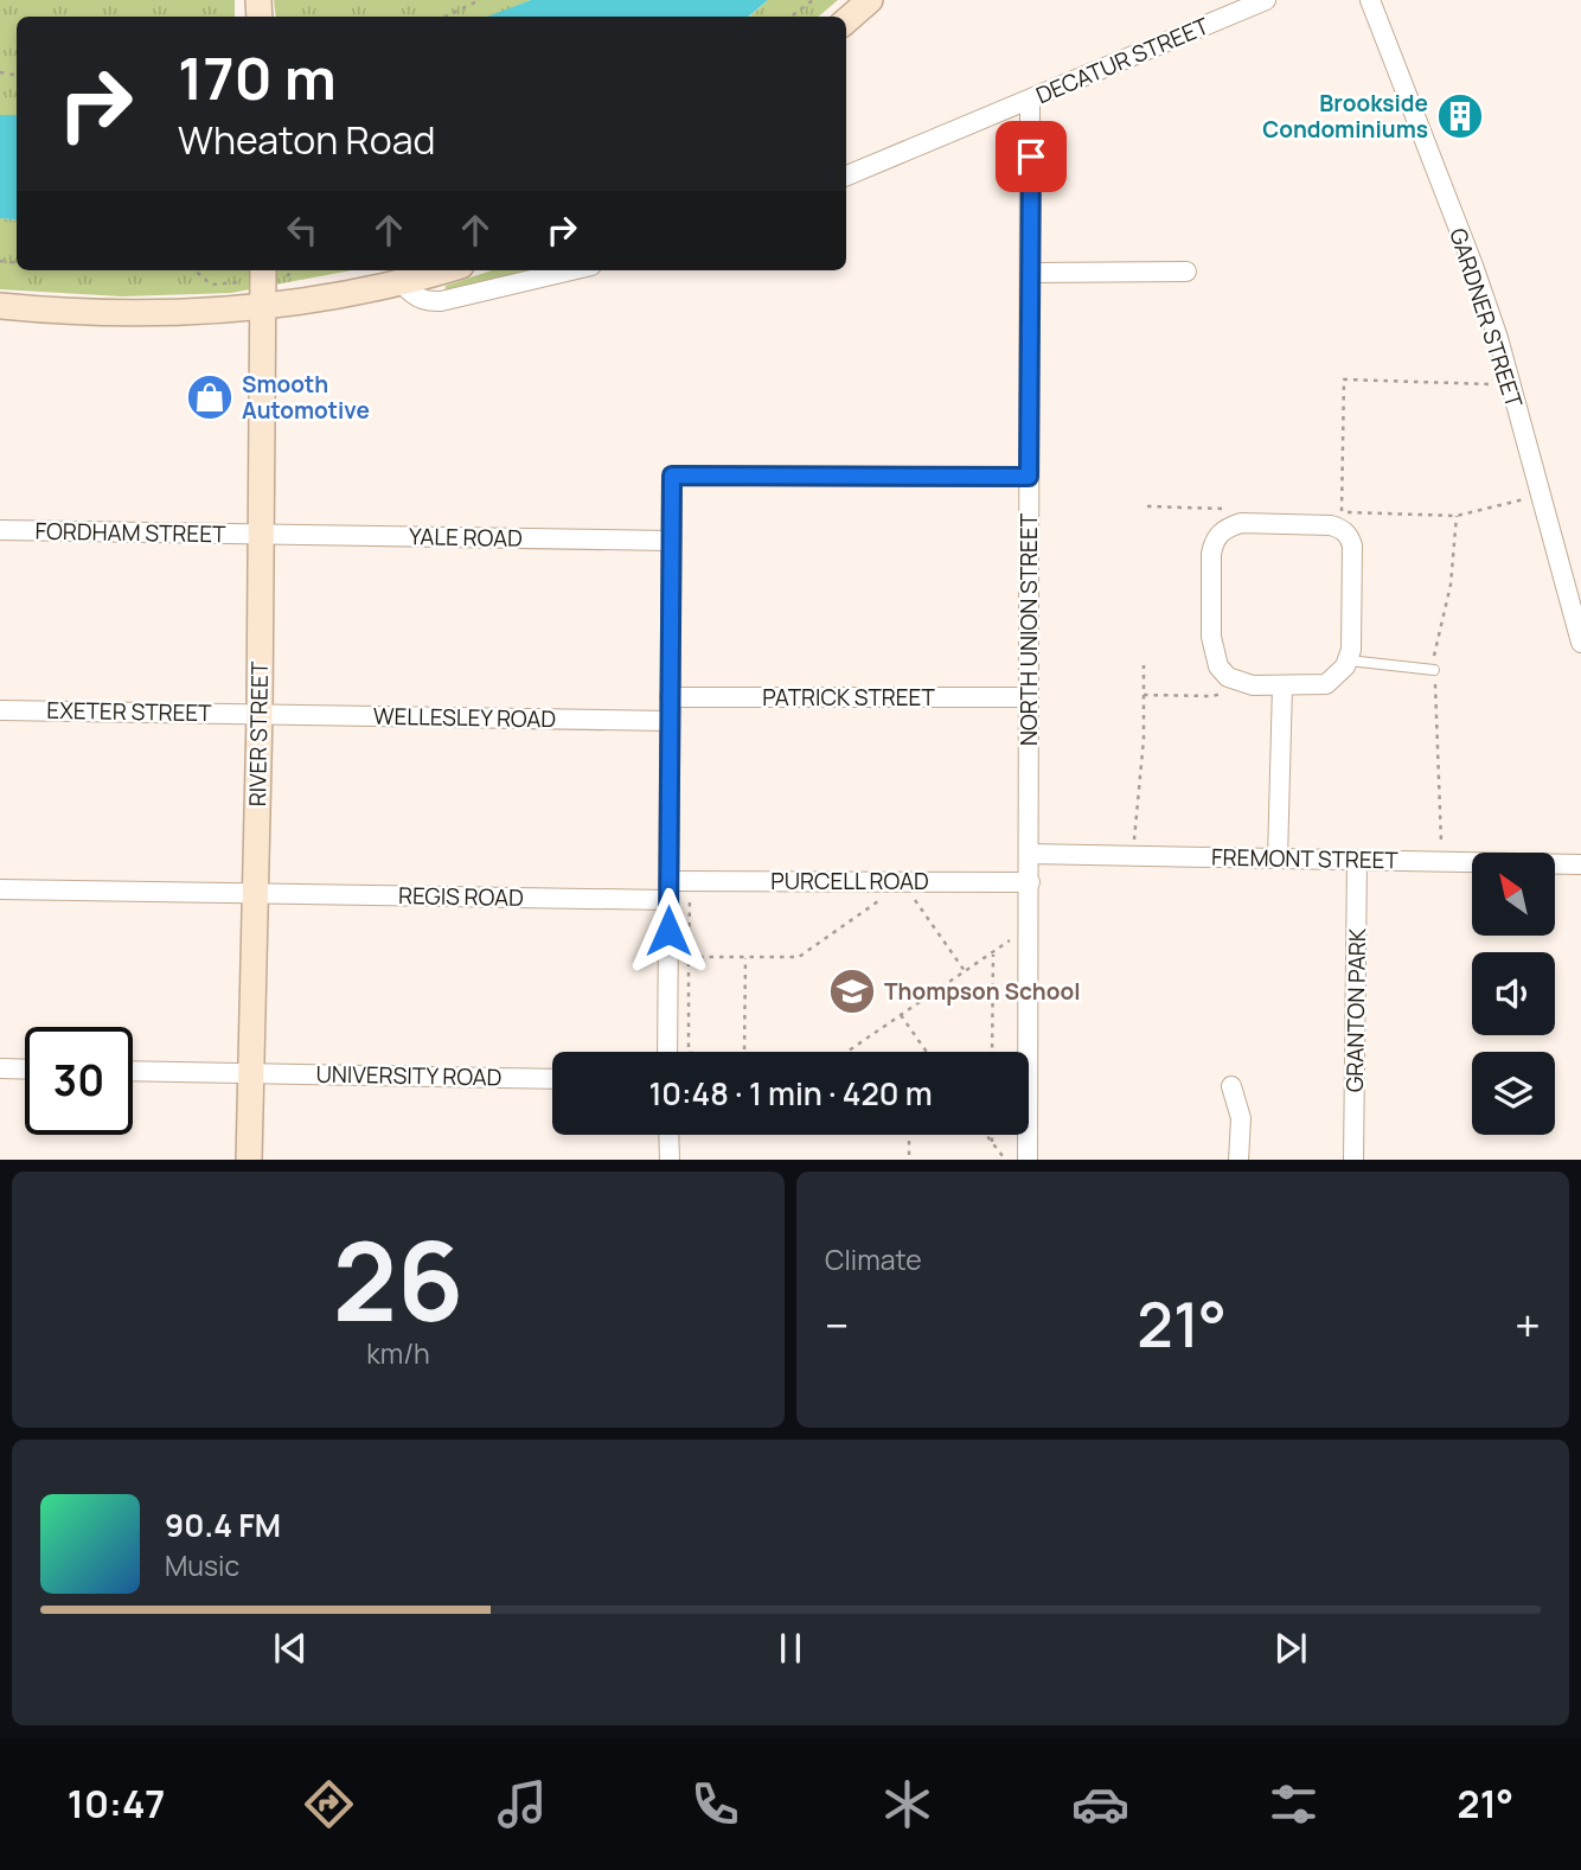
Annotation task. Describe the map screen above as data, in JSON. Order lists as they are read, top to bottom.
{
  "streets": {
    "street": [
      "DECATUR STREET",
      "GARDNER STREET",
      "FORDHAM STREET",
      "YALE ROAD",
      "NORTH UNION STREET",
      "PATRICK STREET",
      "EXETER STREET",
      "WELLESLEY ROAD",
      "RIVER STREET",
      "FREMONT STREET",
      "PURCELL ROAD",
      "REGIS ROAD",
      "GRANTON PARK",
      "UNIVERSITY ROAD"
    ]
  },
  "crossings": [
    ["DECATUR STREET", "NORTH UNION STREET"],
    ["FORDHAM STREET", "YALE ROAD"],
    ["FORDHAM STREET", "RIVER STREET"],
    ["YALE ROAD", "RIVER STREET"],
    ["NORTH UNION STREET", "PATRICK STREET"],
    ["NORTH UNION STREET", "FREMONT STREET"],
    ["NORTH UNION STREET", "PURCELL ROAD"],
    ["EXETER STREET", "WELLESLEY ROAD"],
    ["EXETER STREET", "RIVER STREET"],
    ["WELLESLEY ROAD", "RIVER STREET"],
    ["RIVER STREET", "REGIS ROAD"],
    ["RIVER STREET", "UNIVERSITY ROAD"],
    ["FREMONT STREET", "GRANTON PARK"],
    ["PURCELL ROAD", "REGIS ROAD"]
  ],
  "places": {
    "building": ["Brookside Condominiums"],
    "shop": ["Smooth Automotive"],
    "school or university": ["Thompson School"]
  },
  "north": "top left",
  "page": {
    "turn": ["170 m", "Wheaton Road"],
    "limit": "30",
    "trip": "10:48 · 1 min · 420 m",
    "tile": [
      ["26", "km/h"],
      "Climate"
    ],
    "heat": ["−", "21°", "+"],
    "song": ["90.4 FM", "Music"],
    "tabs": ["10:47", "21°"]
  }
}
